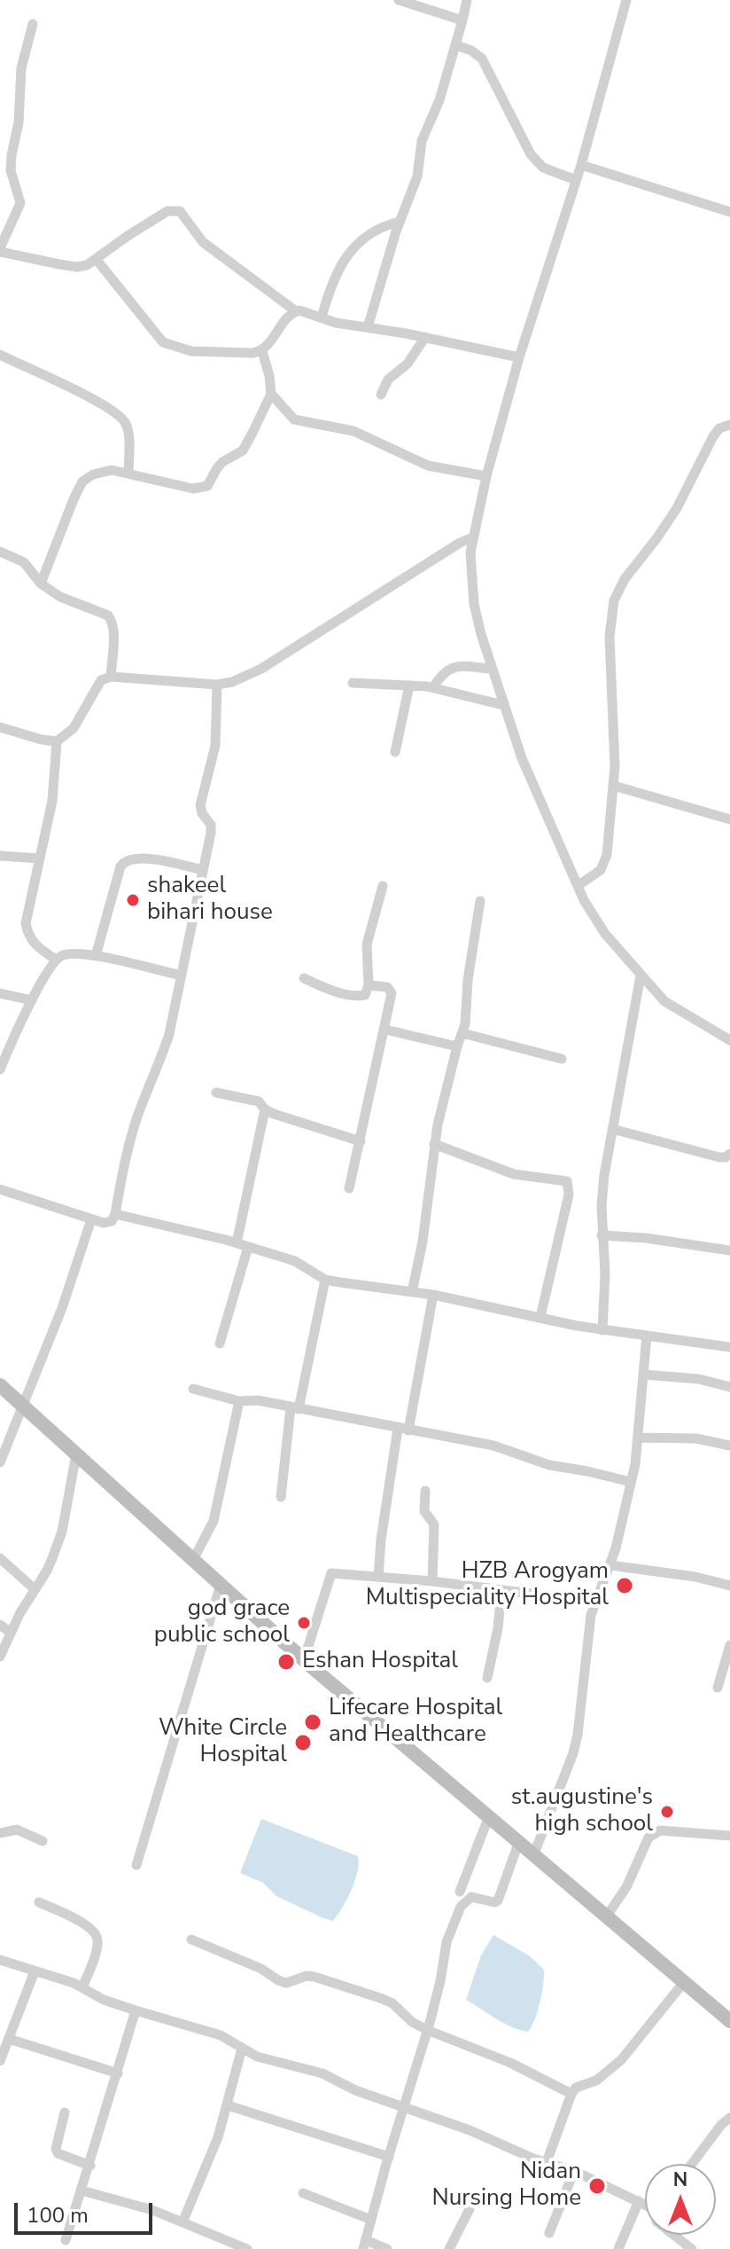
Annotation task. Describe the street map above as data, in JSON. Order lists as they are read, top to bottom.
{
  "places": [
    "shakeel bihari house",
    "HZB Arogyam Multispeciality Hospital",
    "god grace public school",
    "Eshan Hospital",
    "Lifecare Hospital and Healthcare",
    "White Circle Hospital",
    "st.augustine's high school",
    "Nidan Nursing Home"
  ],
  "scale_bar": "100 m",
  "north": "top"
}
